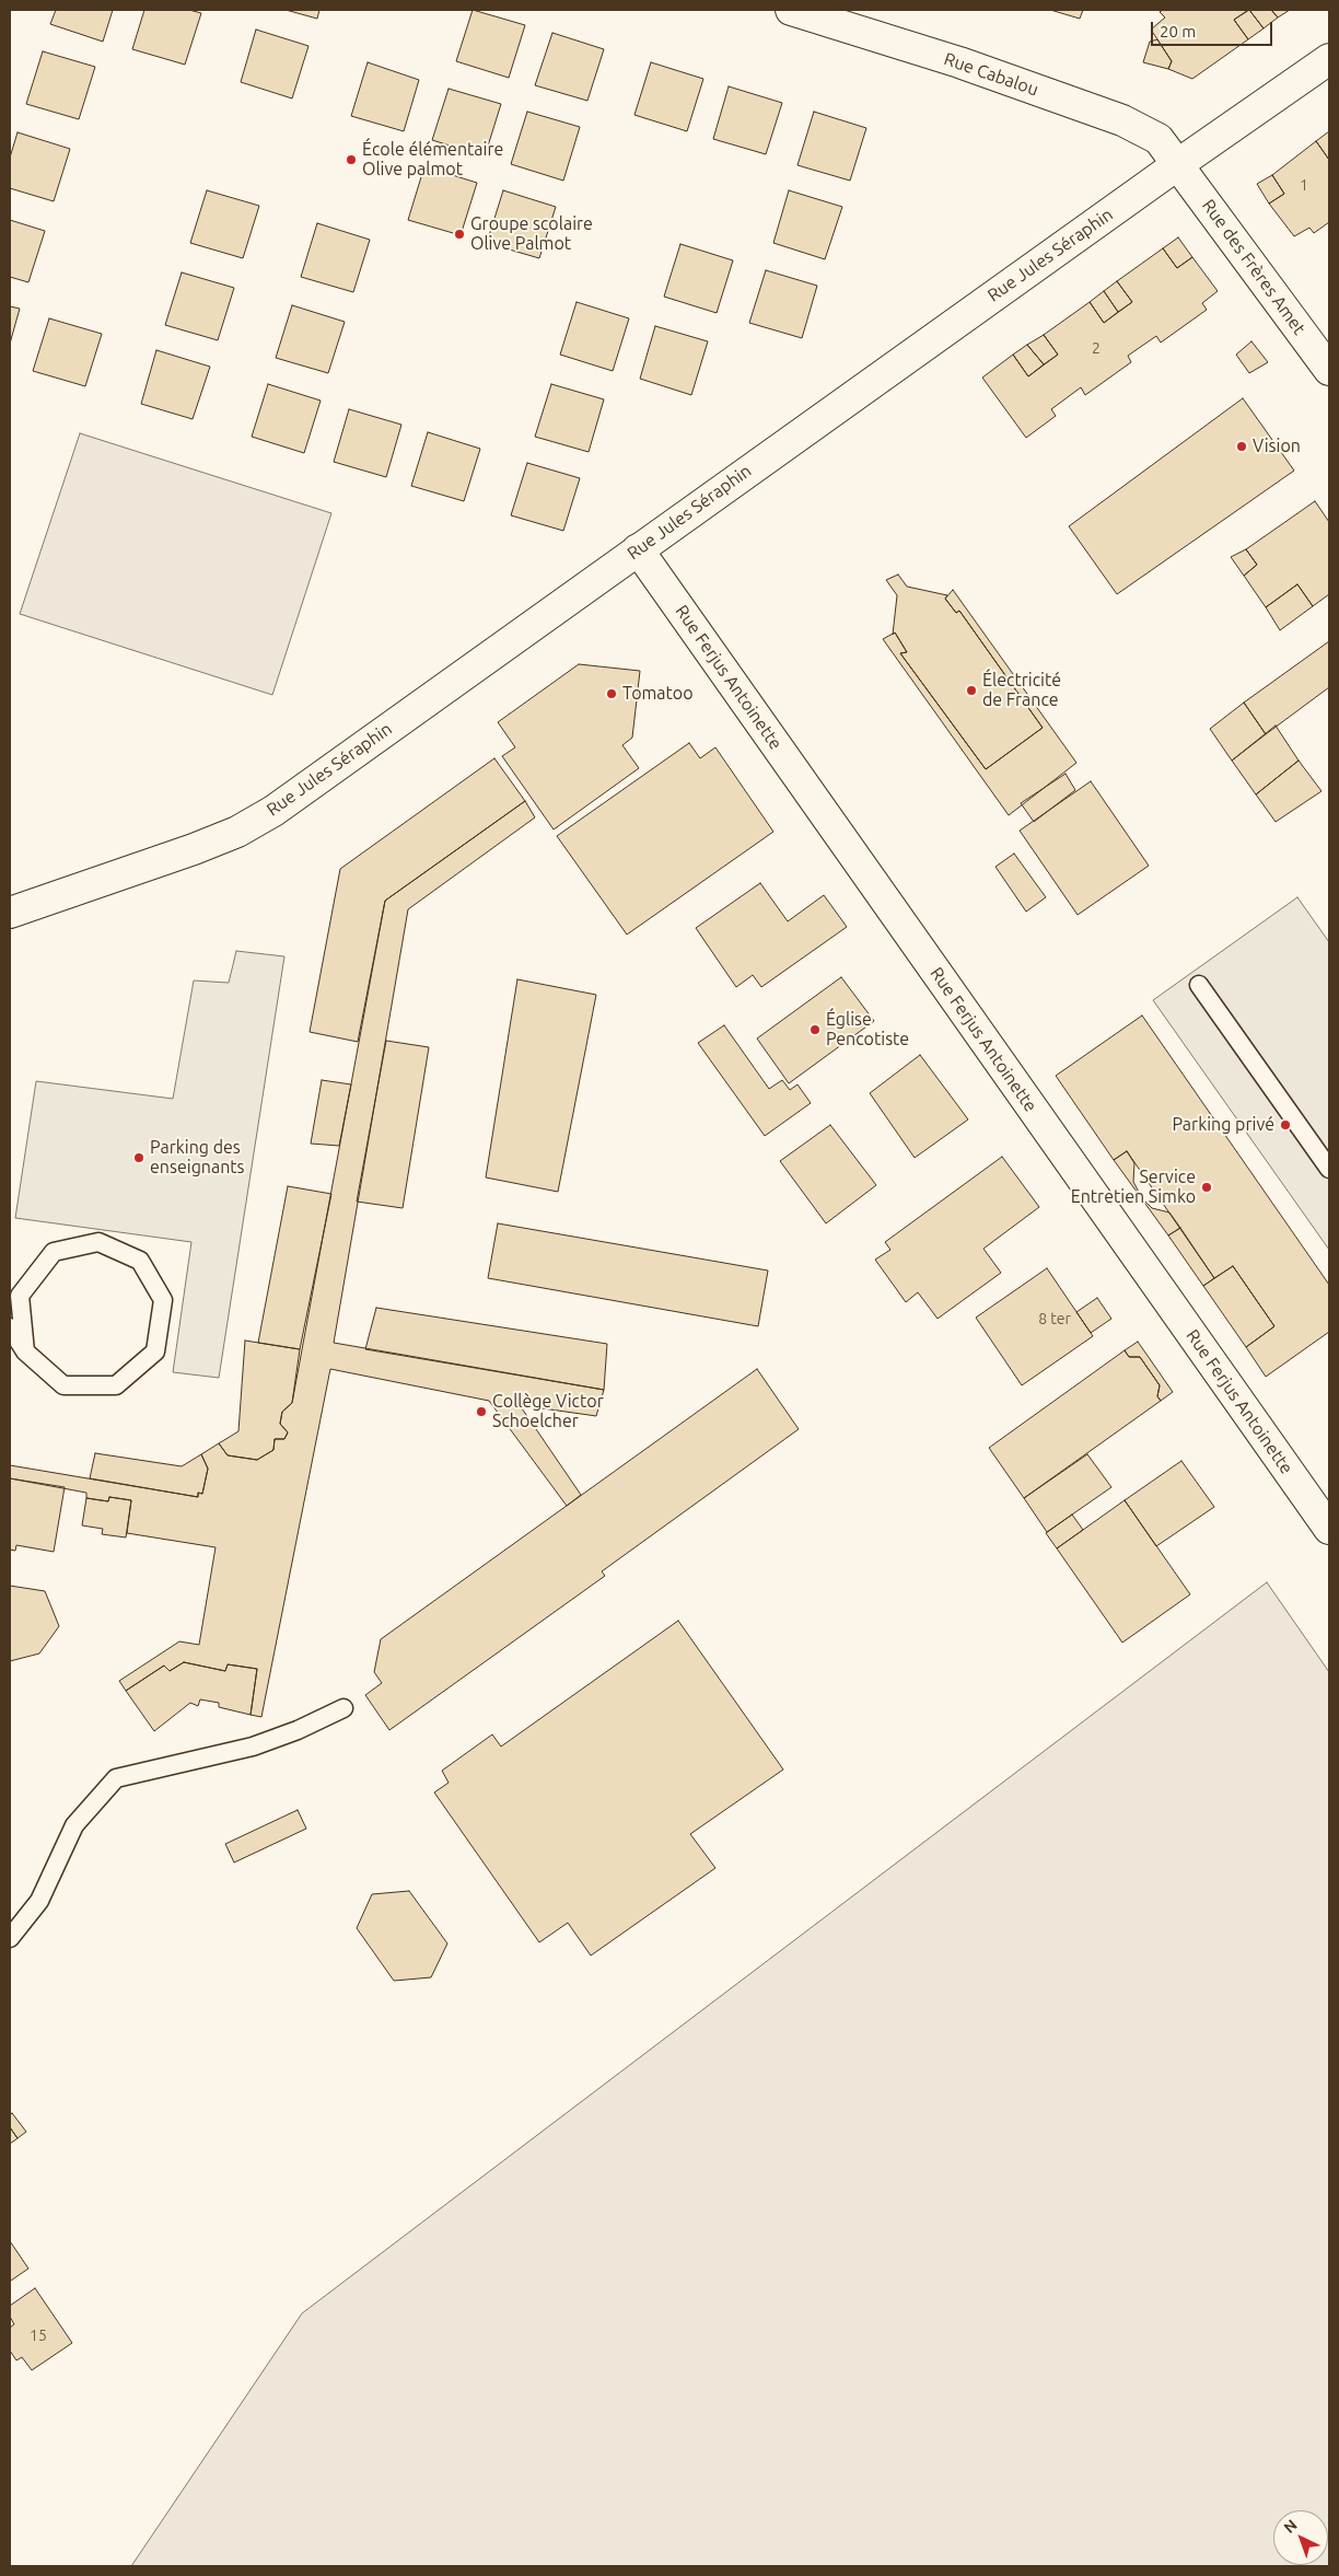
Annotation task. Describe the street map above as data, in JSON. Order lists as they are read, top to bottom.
{
  "streets": {
    "street": [
      "Rue Cabalou",
      "Rue Jules Séraphin",
      "Rue des Frères Amet",
      "Rue Ferjus Antoinette"
    ]
  },
  "crossings": [
    ["Rue Cabalou", "Rue Jules Séraphin"],
    ["Rue Cabalou", "Rue des Frères Amet"],
    ["Rue Jules Séraphin", "Rue des Frères Amet"],
    ["Rue Jules Séraphin", "Rue Ferjus Antoinette"]
  ],
  "places": [
    "École élémentaire Olive palmot",
    "Groupe scolaire Olive Palmot",
    "Vision",
    "Électricité de France",
    "Tomatoo",
    "Église Pencotiste",
    "Parking privé",
    "Parking des enseignants",
    "Service Entretien Simko",
    "Collège Victor Schoelcher"
  ],
  "house_numbers": [
    "1",
    "2",
    "8 ter",
    "15"
  ],
  "scale_bar": "20 m",
  "north": "top left"
}
